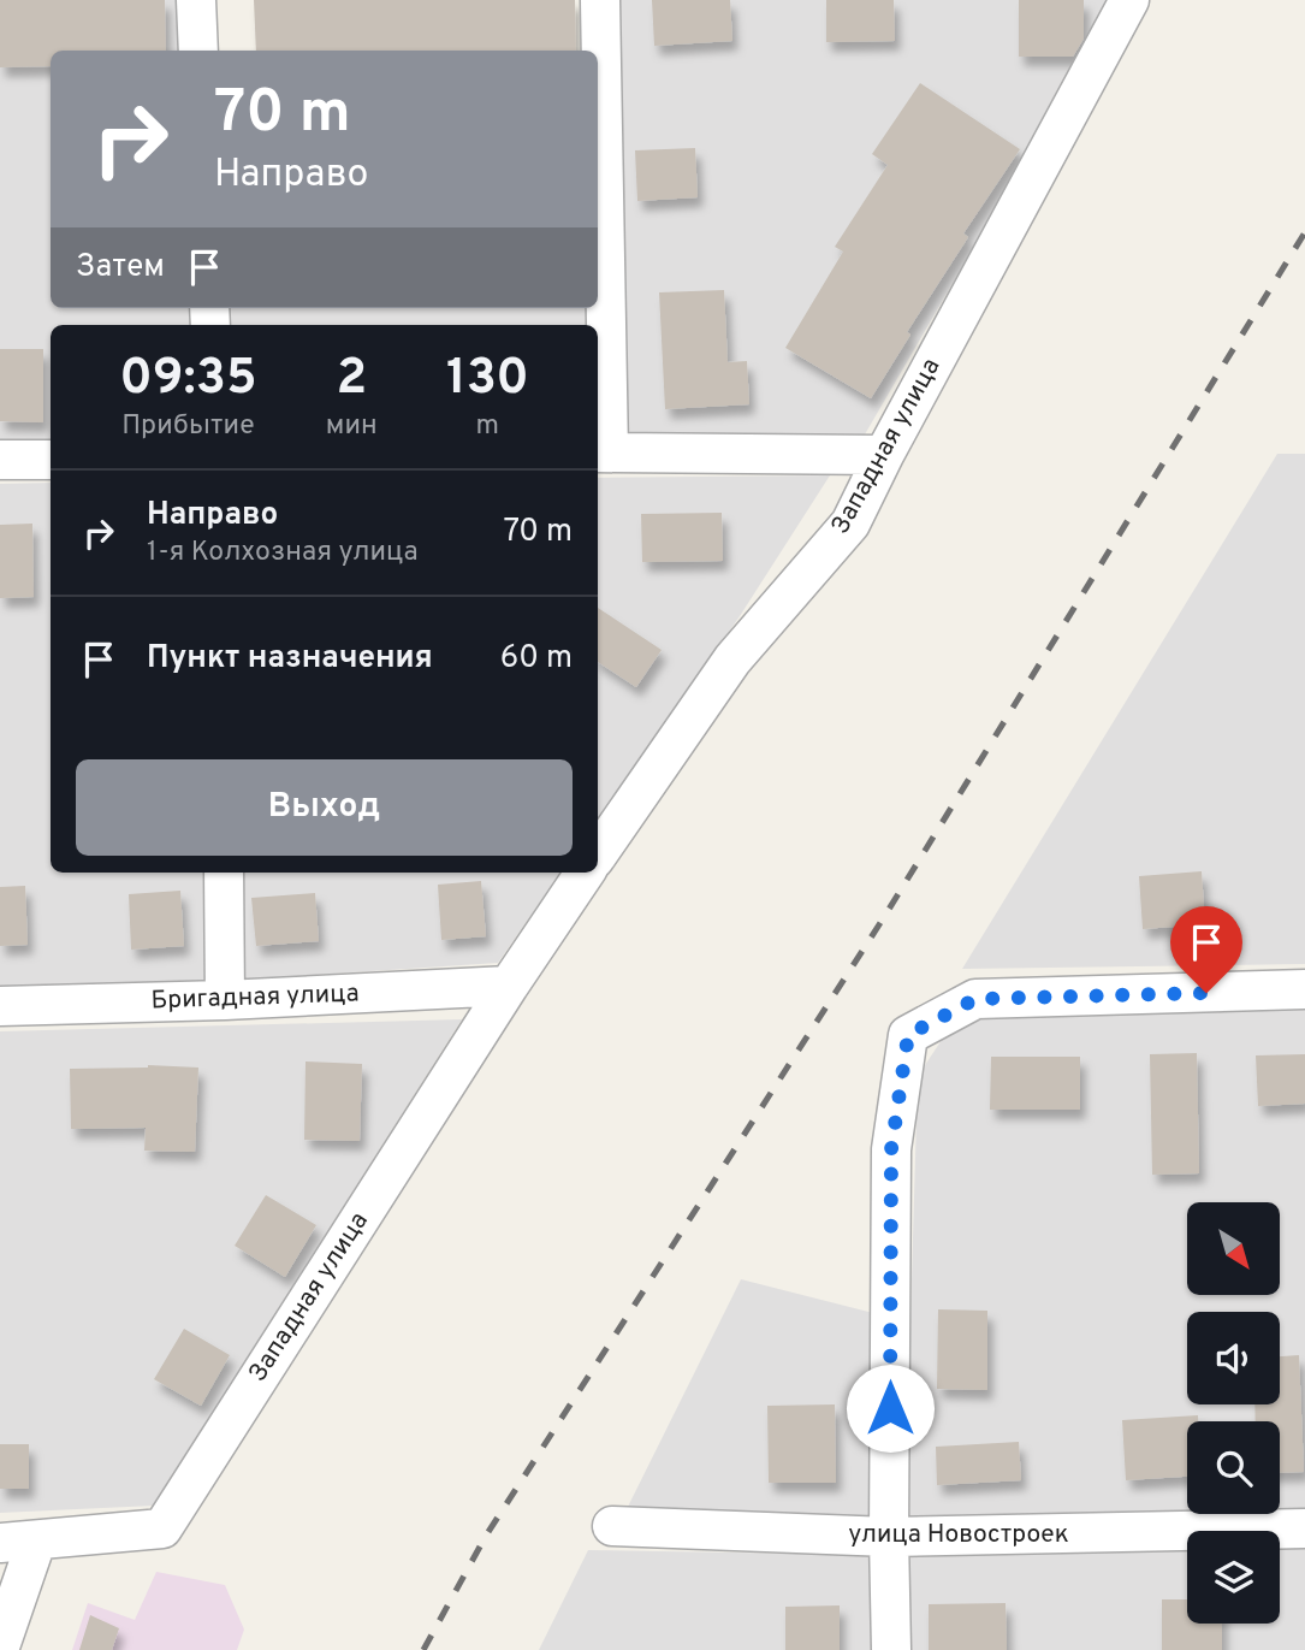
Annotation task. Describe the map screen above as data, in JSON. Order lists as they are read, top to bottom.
{
  "streets": {
    "street": ["Западная улица", "Бригадная улица", "улица Новостроек"]
  },
  "crossings": [
    ["Западная улица", "Бригадная улица"]
  ],
  "north": "bottom right",
  "page": {
    "turn": ["70 m", "Направо"],
    "then": "Затем",
    "eta": [
      "09:35",
      "Прибытие",
      "2",
      "мин",
      "130",
      "m"
    ],
    "list": [
      {
        "name": "Направо",
        "note": "1-я Колхозная улица",
        "value": "70 m"
      },
      {
        "name": "Пункт назначения",
        "value": "60 m"
      }
    ],
    "buttons": "Выход"
  }
}
